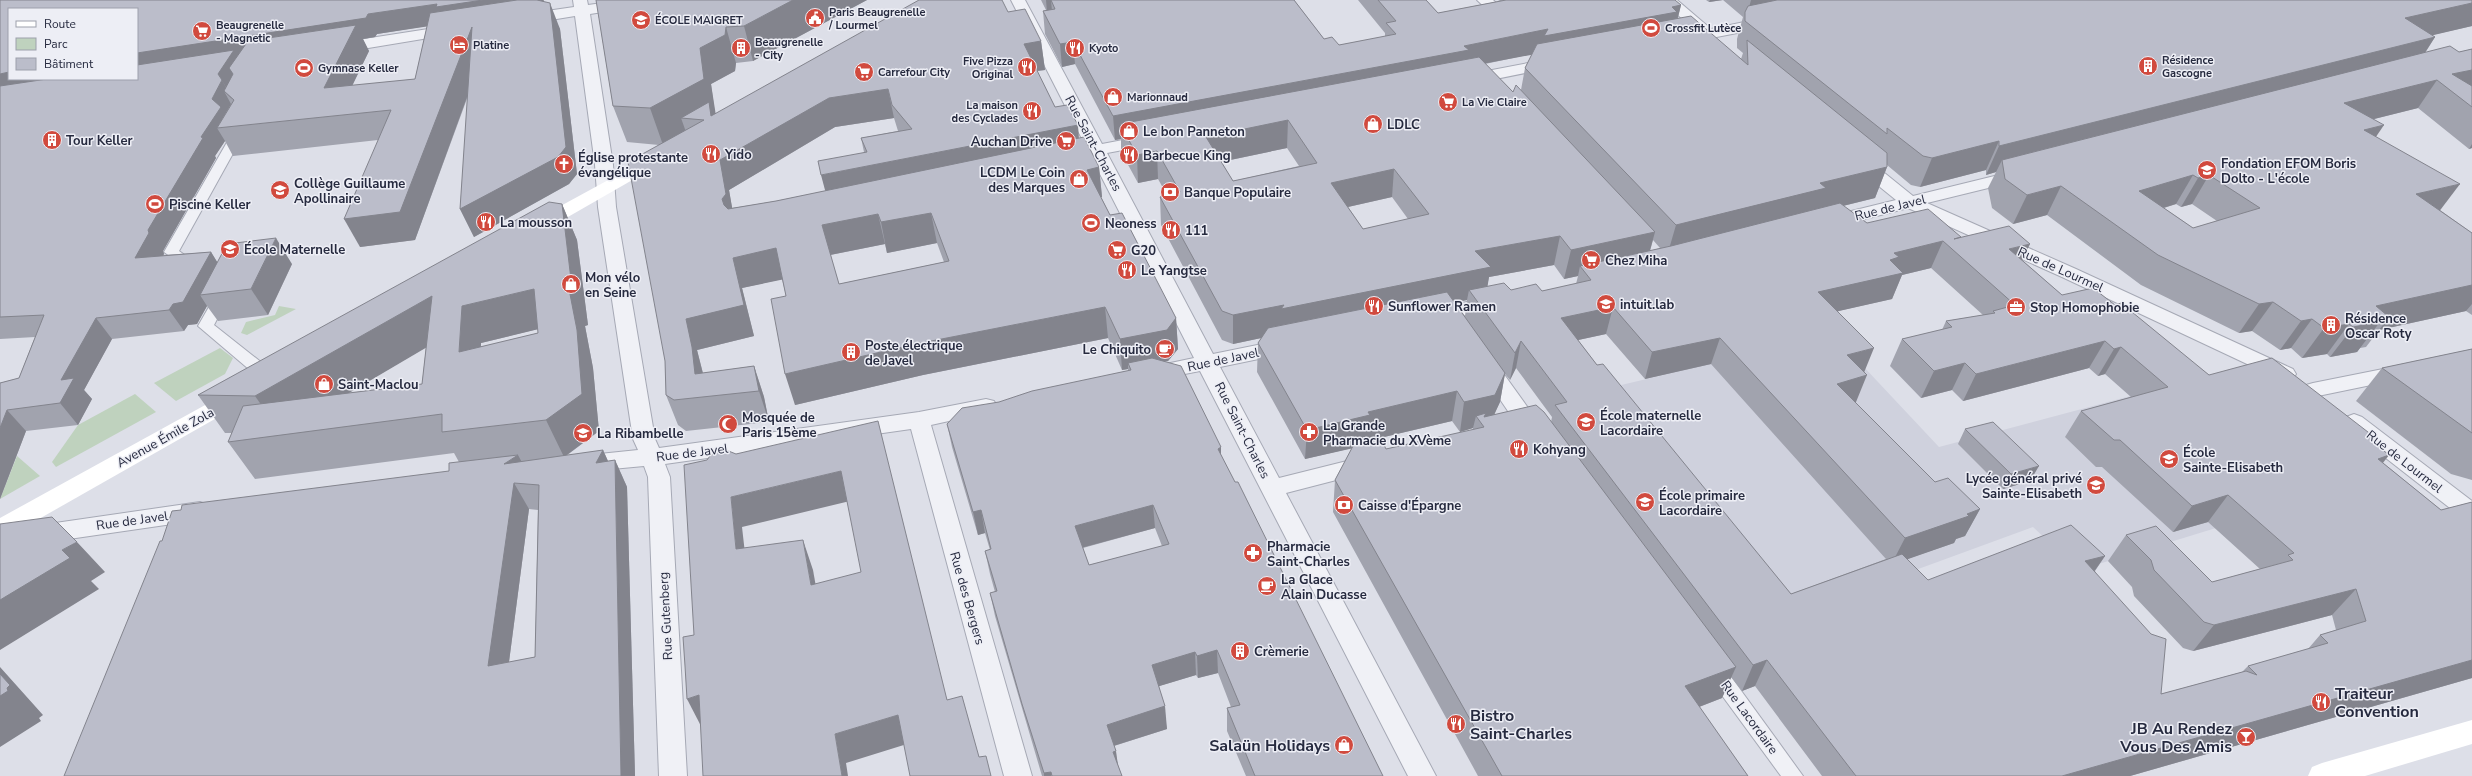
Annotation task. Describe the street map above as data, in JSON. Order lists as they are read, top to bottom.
{
  "streets": {
    "main road": ["Avenue Émile Zola"],
    "street": [
      "Rue Saint-Charles",
      "Rue de Javel",
      "Rue de Lourmel",
      "Rue des Bergers",
      "Rue Gutenberg",
      "Rue Lacordaire"
    ]
  },
  "crossings": [
    ["Rue Saint-Charles", "Rue de Javel"],
    ["Rue de Javel", "Rue de Lourmel"],
    ["Rue de Javel", "Rue des Bergers"],
    ["Rue de Javel", "Rue Gutenberg"]
  ],
  "places": {
    "public building": ["Paris Beaugrenelle / Lourmel"],
    "school or university": [
      "ÉCOLE MAIGRET",
      "Fondation EFOM Boris Dolto - L'école",
      "Collège Guillaume Apollinaire",
      "École Maternelle",
      "intuit.lab",
      "École maternelle Lacordaire",
      "La Ribambelle",
      "École Sainte-Elisabeth",
      "Lycée général privé Sainte-Elisabeth",
      "École primaire Lacordaire"
    ],
    "sports": [
      "Crossfit Lutèce",
      "Gymnase Keller",
      "Piscine Keller",
      "Neoness"
    ],
    "supermarket": [
      "Beaugrenelle - Magnetic",
      "Carrefour City",
      "La Vie Claire",
      "Auchan Drive",
      "G20",
      "Chez Miha"
    ],
    "hotel": ["Platine"],
    "building": [
      "Beaugrenelle - City",
      "Résidence Gascogne",
      "Tour Keller",
      "Résidence Oscar Roty",
      "Poste électrique de Javel",
      "Crèmerie"
    ],
    "restaurant": [
      "Kyoto",
      "Five Pizza Original",
      "La maison des Cyclades",
      "Yido",
      "Barbecue King",
      "La mousson",
      "111",
      "Le Yangtse",
      "Sunflower Ramen",
      "Kohyang",
      "Traiteur Convention",
      "Bistro Saint-Charles"
    ],
    "shop": [
      "Marionnaud",
      "LDLC",
      "Le bon Panneton",
      "LCDM Le Coin des Marques",
      "Mon vélo en Seine",
      "Saint-Maclou",
      "Salaün Holidays"
    ],
    "church": ["Église protestante évangélique"],
    "bank": ["Banque Populaire", "Caisse d'Épargne"],
    "office": ["Stop Homophobie"],
    "cafe": ["Le Chiquito", "La Glace Alain Ducasse"],
    "mosque": ["Mosquée de Paris 15ème"],
    "pharmacy": ["La Grande Pharmacie du XVème", "Pharmacie Saint-Charles"],
    "bar": ["JB Au Rendez Vous Des Amis"]
  },
  "legend": ["Route", "Parc", "Bâtiment"]
}
